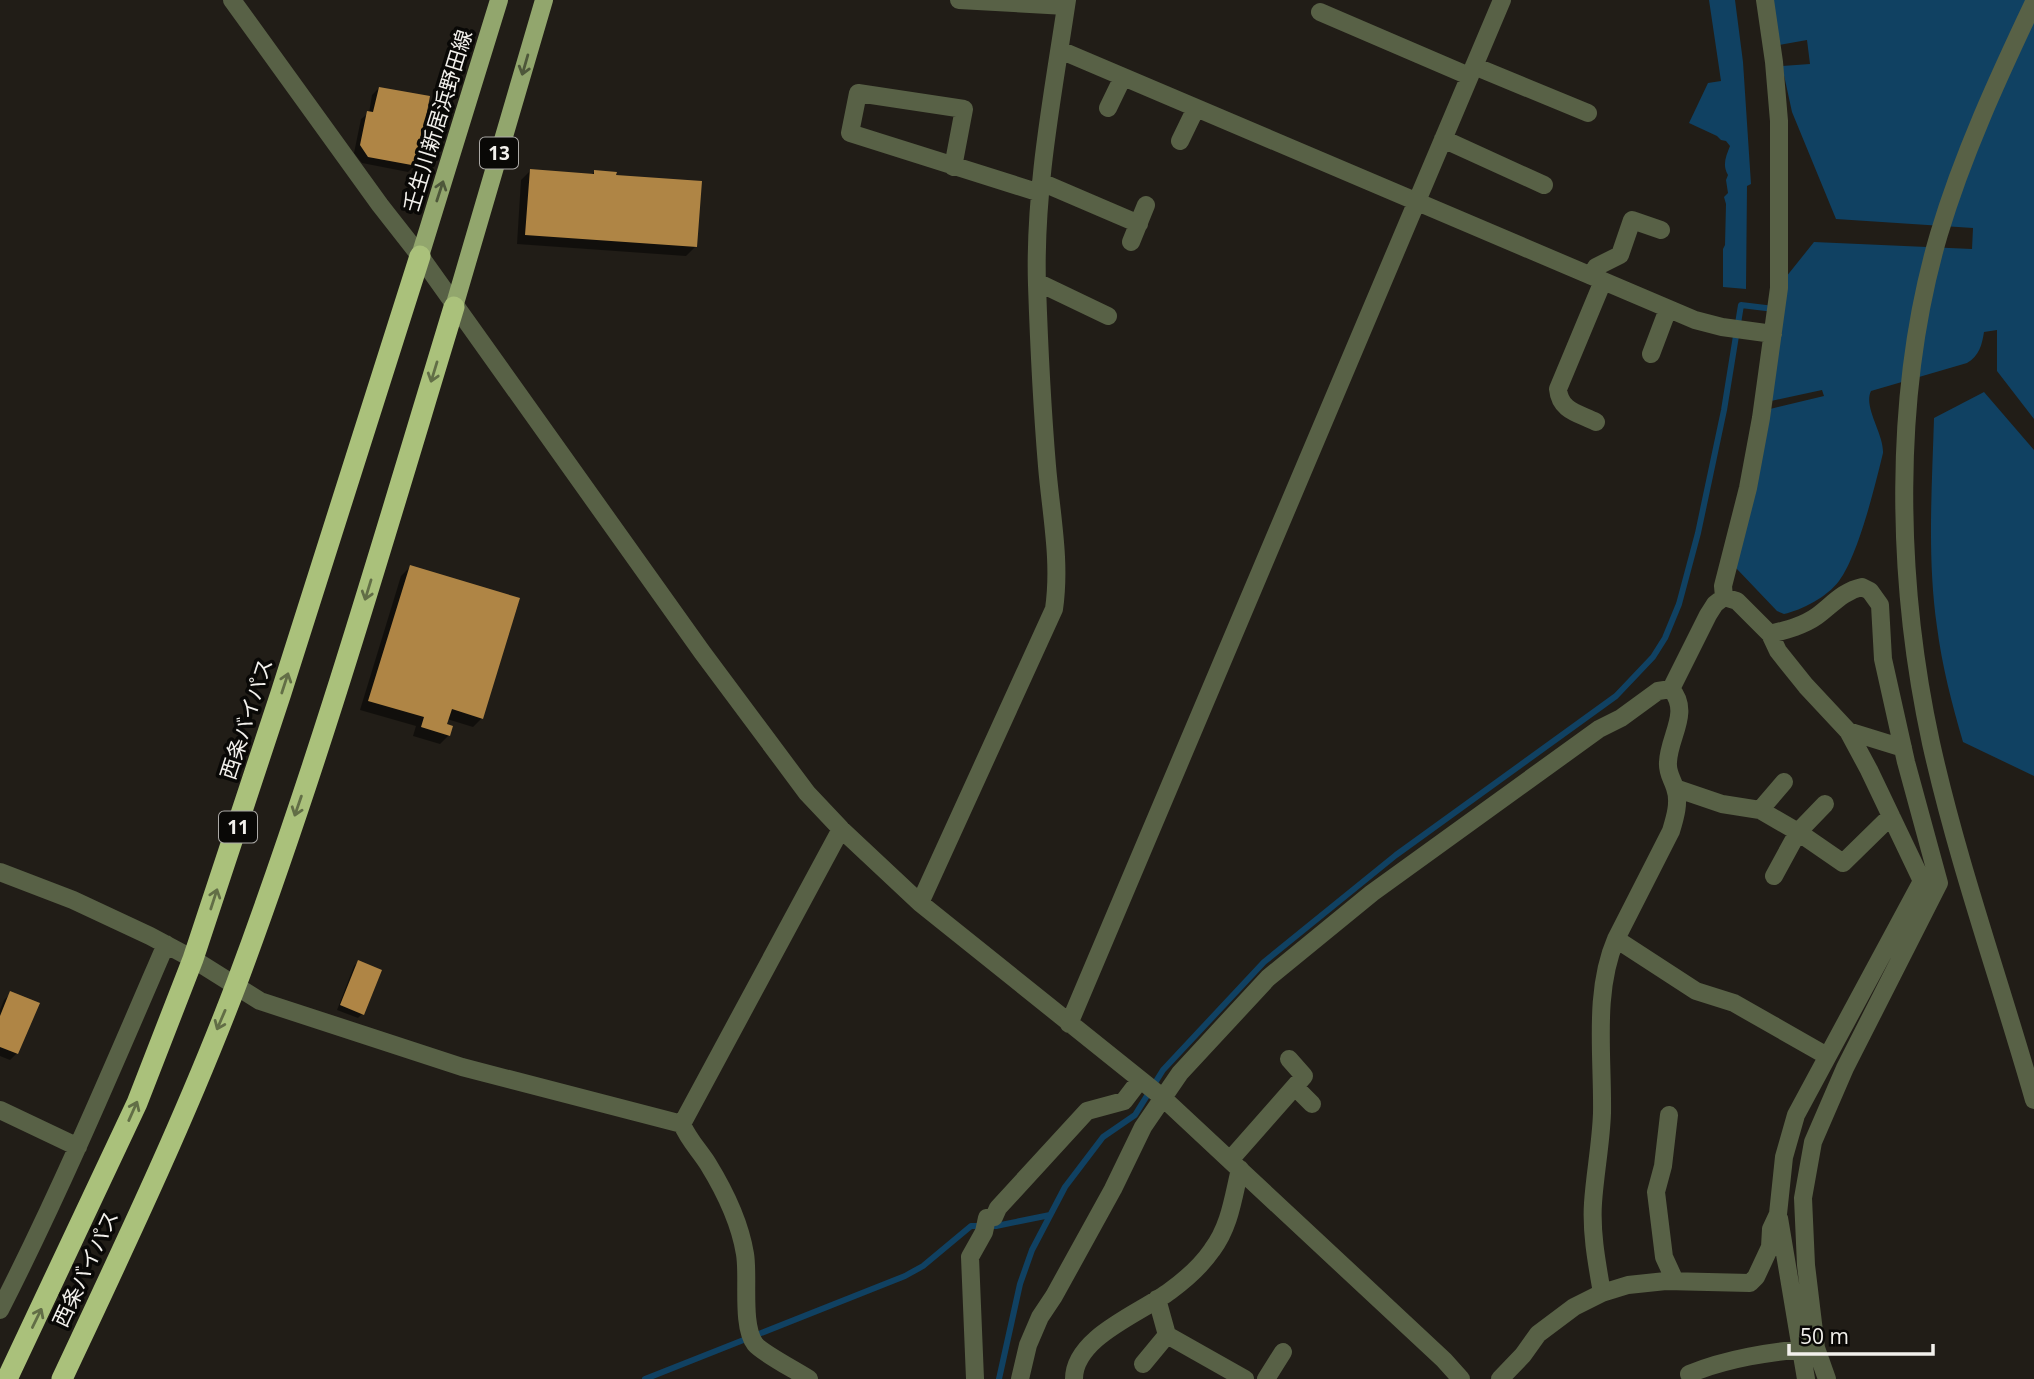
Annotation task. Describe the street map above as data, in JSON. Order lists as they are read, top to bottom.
{
  "streets": {
    "highway": ["西条バイパス", "11"],
    "main road": ["壬生川新居浜野田線", "13"]
  },
  "crossings": [
    ["壬生川新居浜野田線", "西条バイパス"],
    ["13", "西条バイパス"]
  ],
  "scale_bar": "50 m"
}
